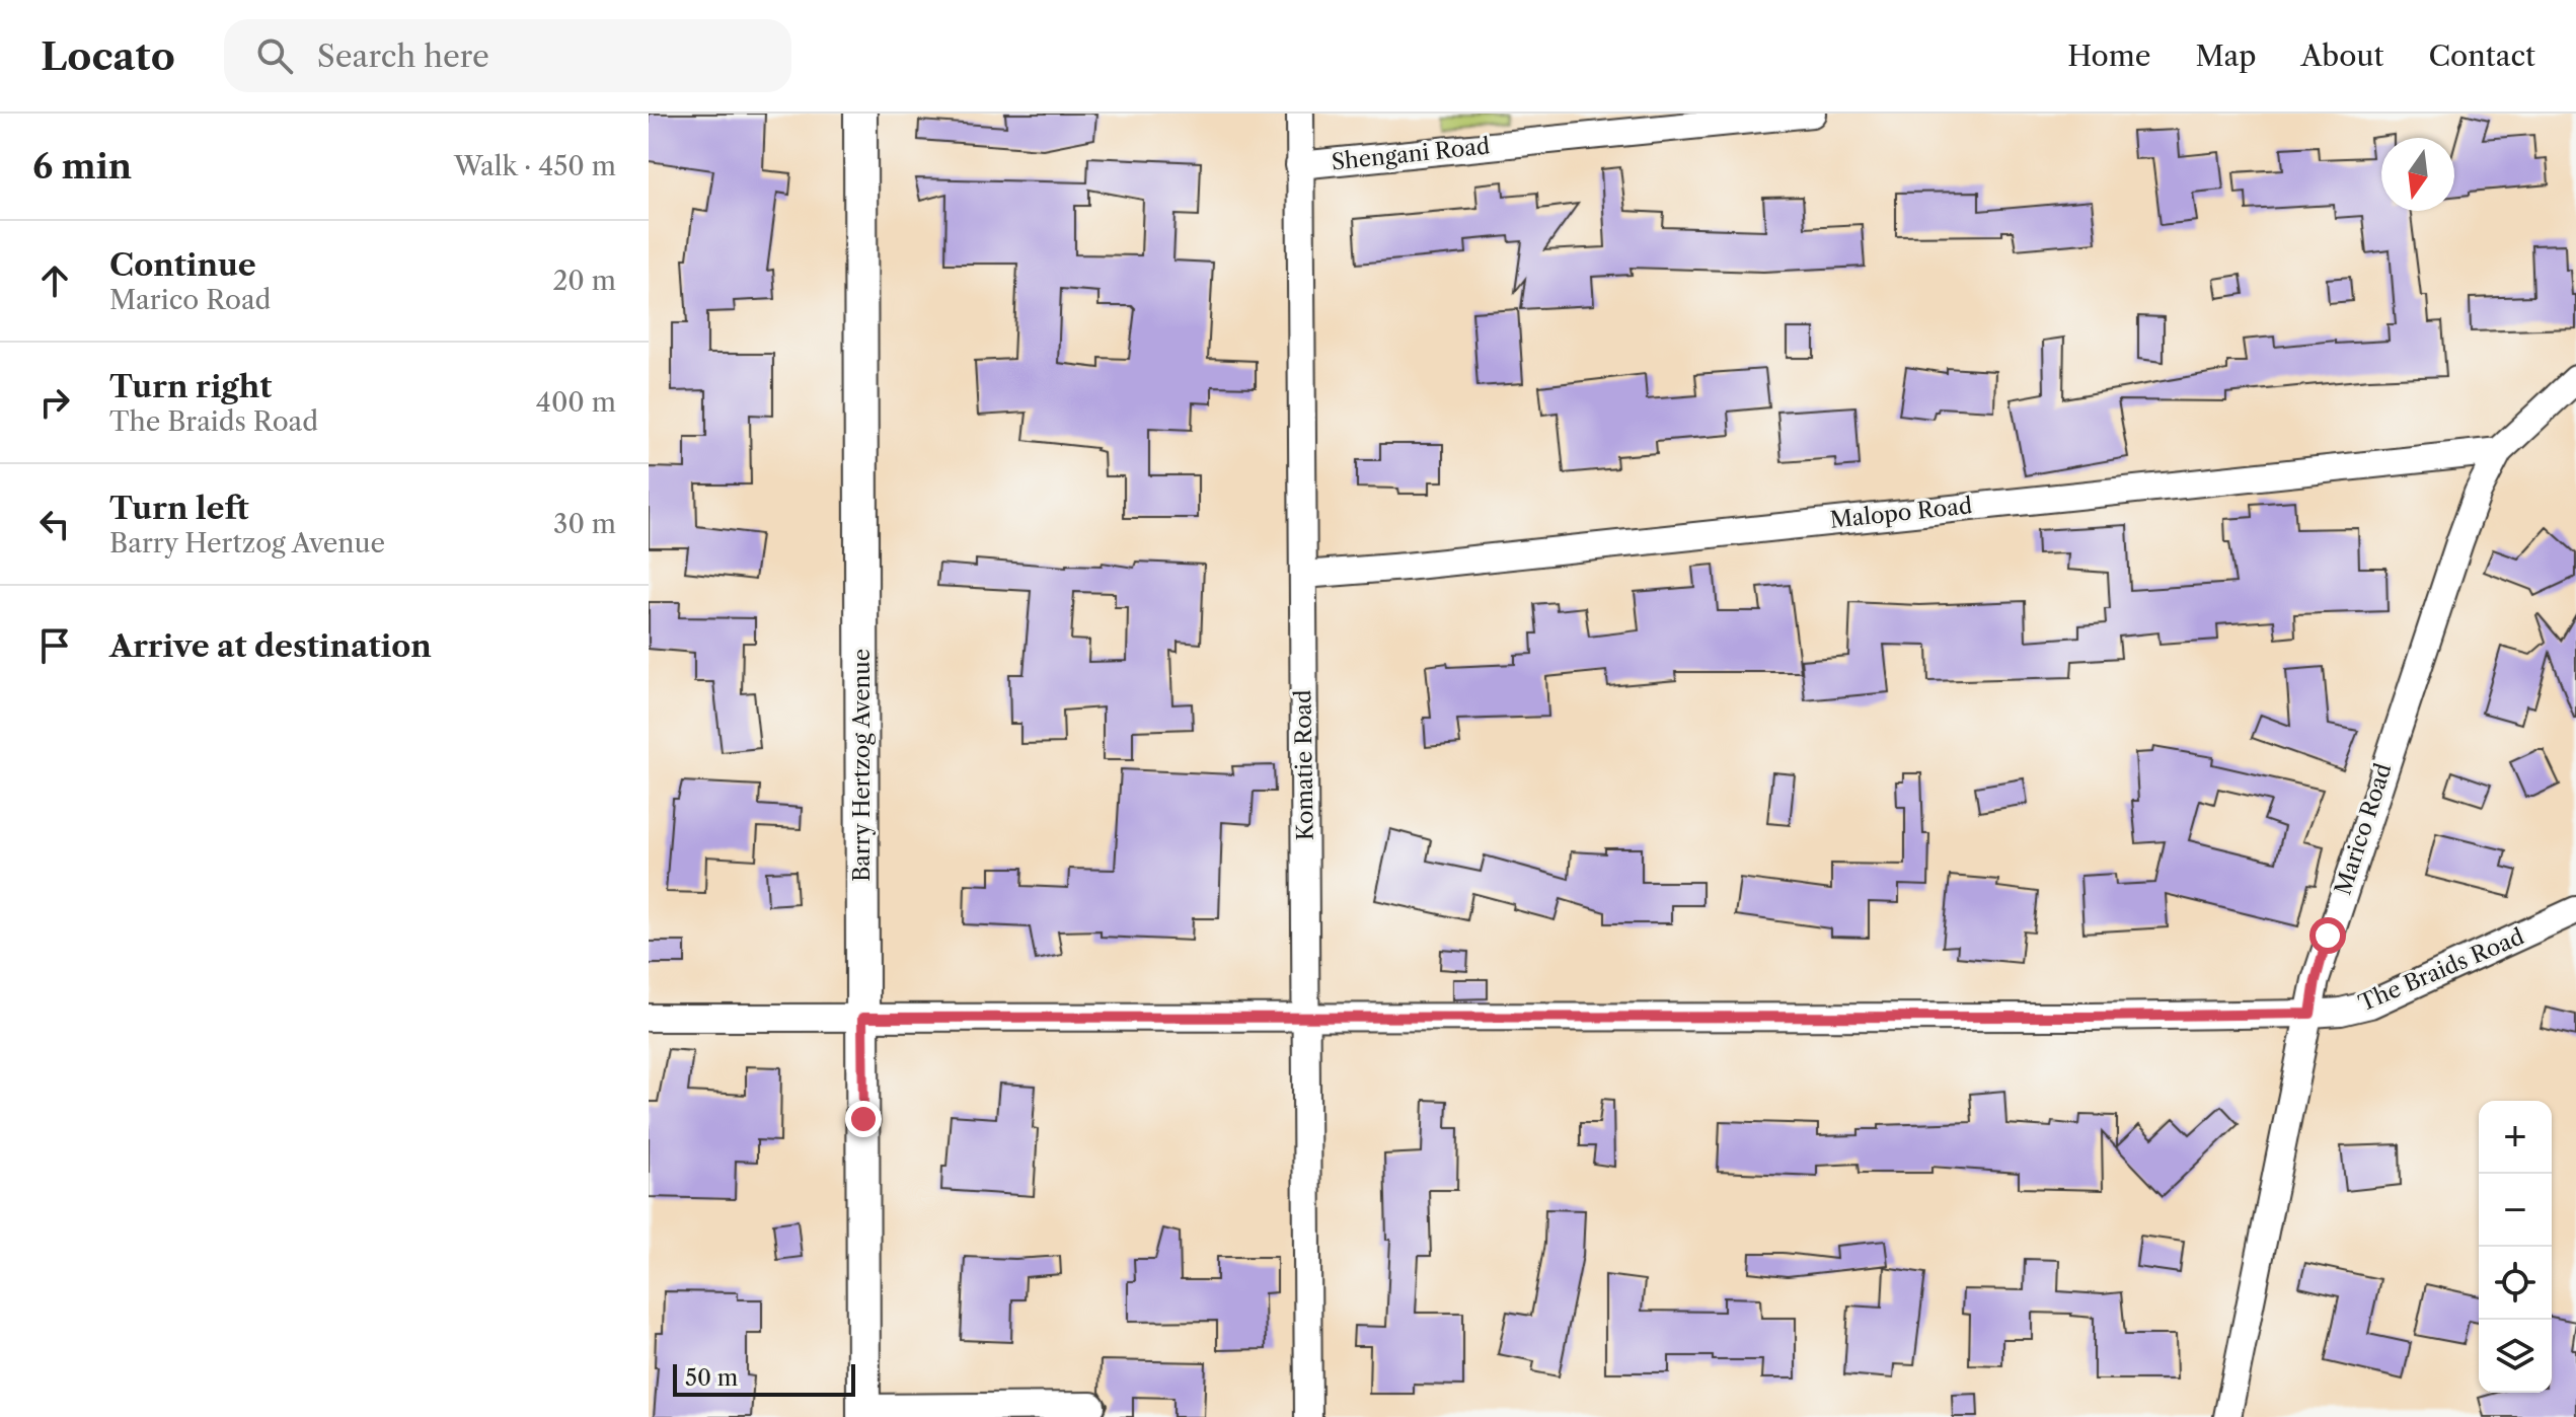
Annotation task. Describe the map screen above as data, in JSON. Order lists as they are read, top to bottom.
{
  "streets": {
    "main road": ["Barry Hertzog Avenue"],
    "street": [
      "Shengani Road",
      "Malopo Road",
      "Komatie Road",
      "Marico Road",
      "The Braids Road"
    ]
  },
  "crossings": [
    ["Shengani Road", "Komatie Road"],
    ["Malopo Road", "Komatie Road"],
    ["Malopo Road", "Marico Road"],
    ["Barry Hertzog Avenue", "The Braids Road"],
    ["Komatie Road", "The Braids Road"],
    ["Marico Road", "The Braids Road"]
  ],
  "scale_bar": "50 m",
  "north": "bottom",
  "page": {
    "header": "Locato",
    "search": "Search here",
    "nav": [
      "Home",
      "Map",
      "About",
      "Contact"
    ],
    "heading": ["6 min", "Walk · 450 m"],
    "list": [
      ["Continue", "Marico Road", "20 m"],
      ["Turn right", "The Braids Road", "400 m"],
      ["Turn left", "Barry Hertzog Avenue", "30 m"],
      "Arrive at destination"
    ],
    "map_buttons": ["+", "−"],
    "scale": "50 m"
  }
}
